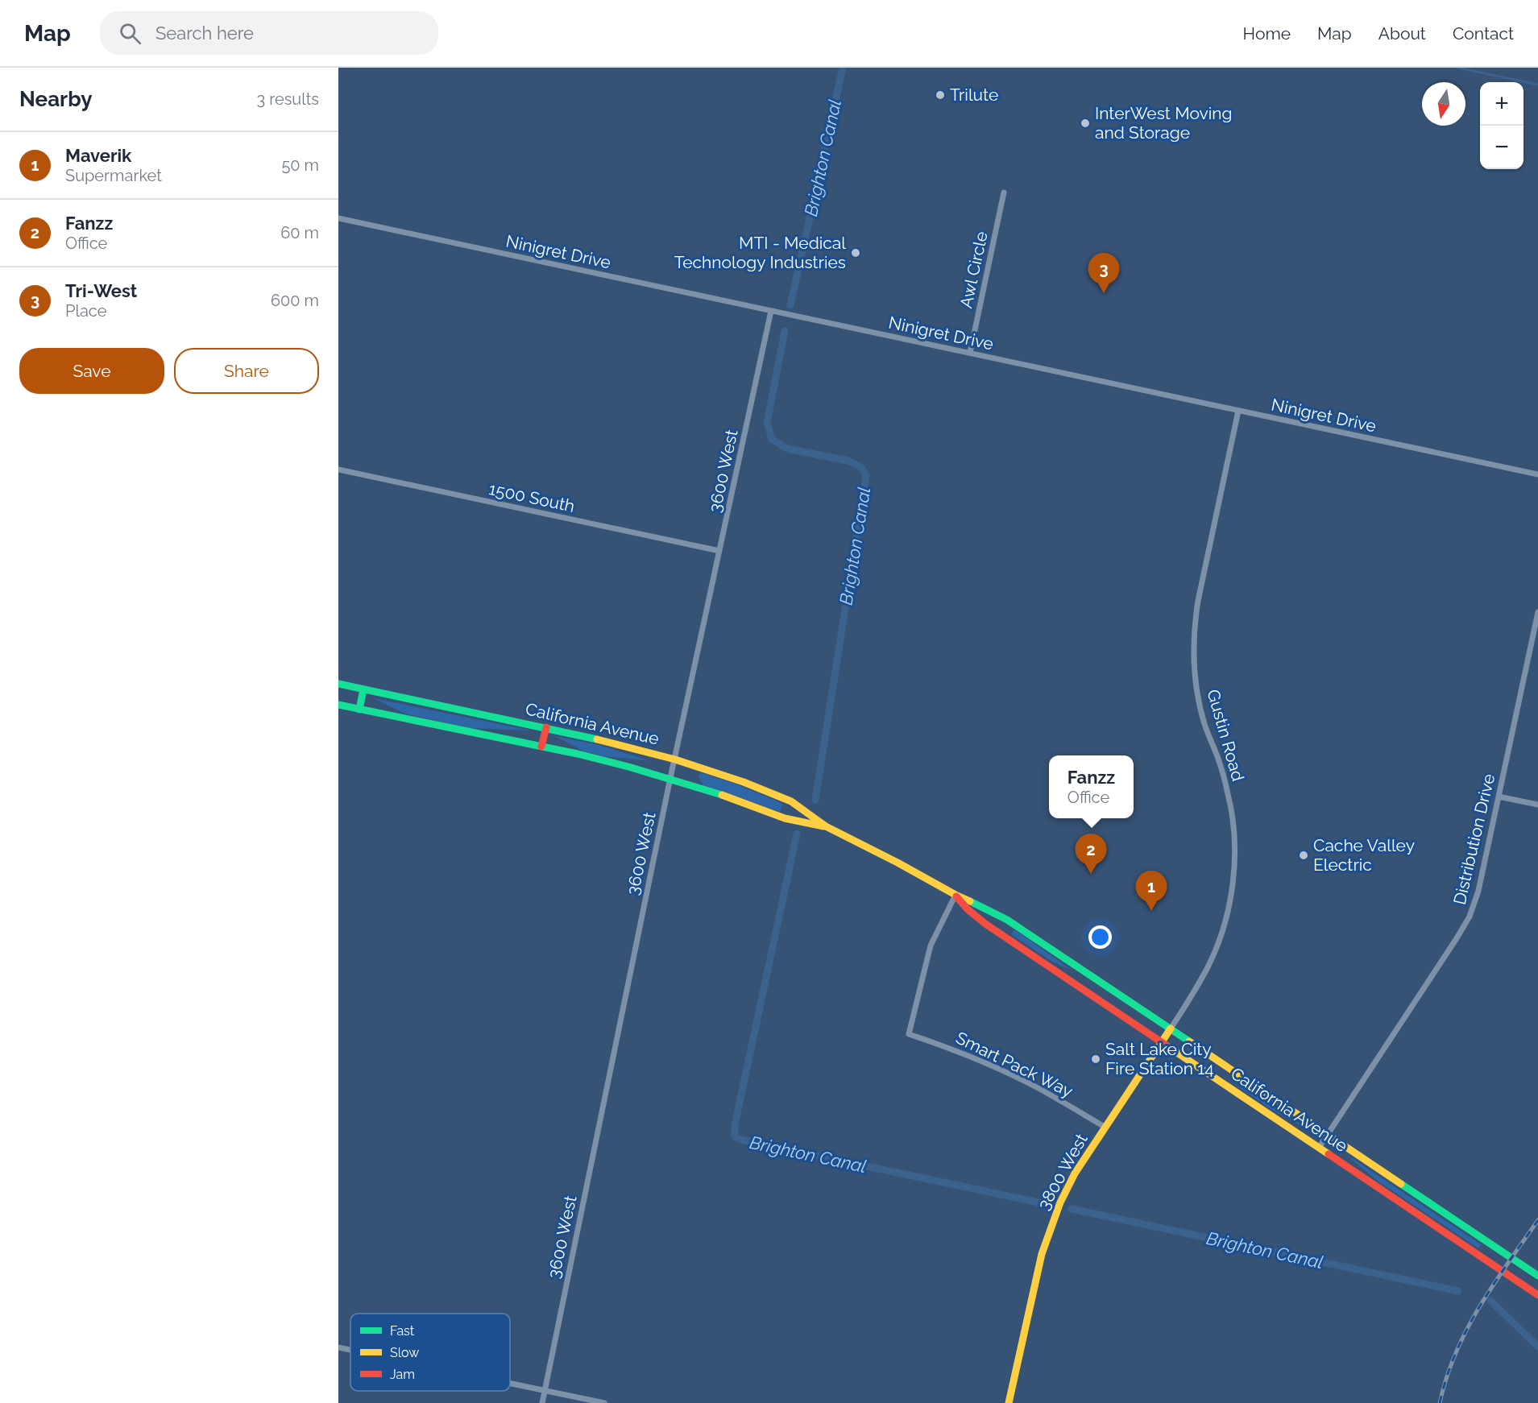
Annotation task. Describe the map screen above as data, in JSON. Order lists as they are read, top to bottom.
{
  "streets": {
    "main road": ["California Avenue", "3800 West"],
    "street": [
      "Ninigret Drive",
      "Awl Circle",
      "3600 West",
      "1500 South",
      "Gustin Road",
      "Distribution Drive",
      "Smart Pack Way"
    ]
  },
  "crossings": [
    ["Ninigret Drive", "Awl Circle"],
    ["Ninigret Drive", "3600 West"],
    ["Ninigret Drive", "Gustin Road"],
    ["3600 West", "1500 South"],
    ["3600 West", "California Avenue"],
    ["California Avenue", "Gustin Road"],
    ["California Avenue", "Distribution Drive"],
    ["California Avenue", "Smart Pack Way"],
    ["California Avenue", "3800 West"],
    ["Gustin Road", "3800 West"],
    ["Smart Pack Way", "3800 West"]
  ],
  "water": ["Brighton Canal"],
  "places": [
    "Trilute",
    "InterWest Moving and Storage",
    "MTI - Medical Technology Industries",
    "Cache Valley Electric",
    "Salt Lake City Fire Station 14"
  ],
  "legend": ["Fast", "Slow", "Jam"],
  "north": "bottom",
  "page": {
    "header": "Map",
    "search": "Search here",
    "nav": [
      "Home",
      "Map",
      "About",
      "Contact"
    ],
    "heading": ["Nearby", "3 results"],
    "map_buttons": ["+", "−"],
    "list": [
      {
        "mark": "1",
        "name": "Maverik",
        "note": "Supermarket",
        "value": "50 m"
      },
      {
        "mark": "2",
        "name": "Fanzz",
        "note": "Office",
        "value": "60 m"
      },
      {
        "mark": "3",
        "name": "Tri-West",
        "note": "Place",
        "value": "600 m"
      }
    ],
    "pins": ["3", "2", "1"],
    "buttons": ["Save", "Share"],
    "popup": ["Fanzz", "Office"]
  }
}
